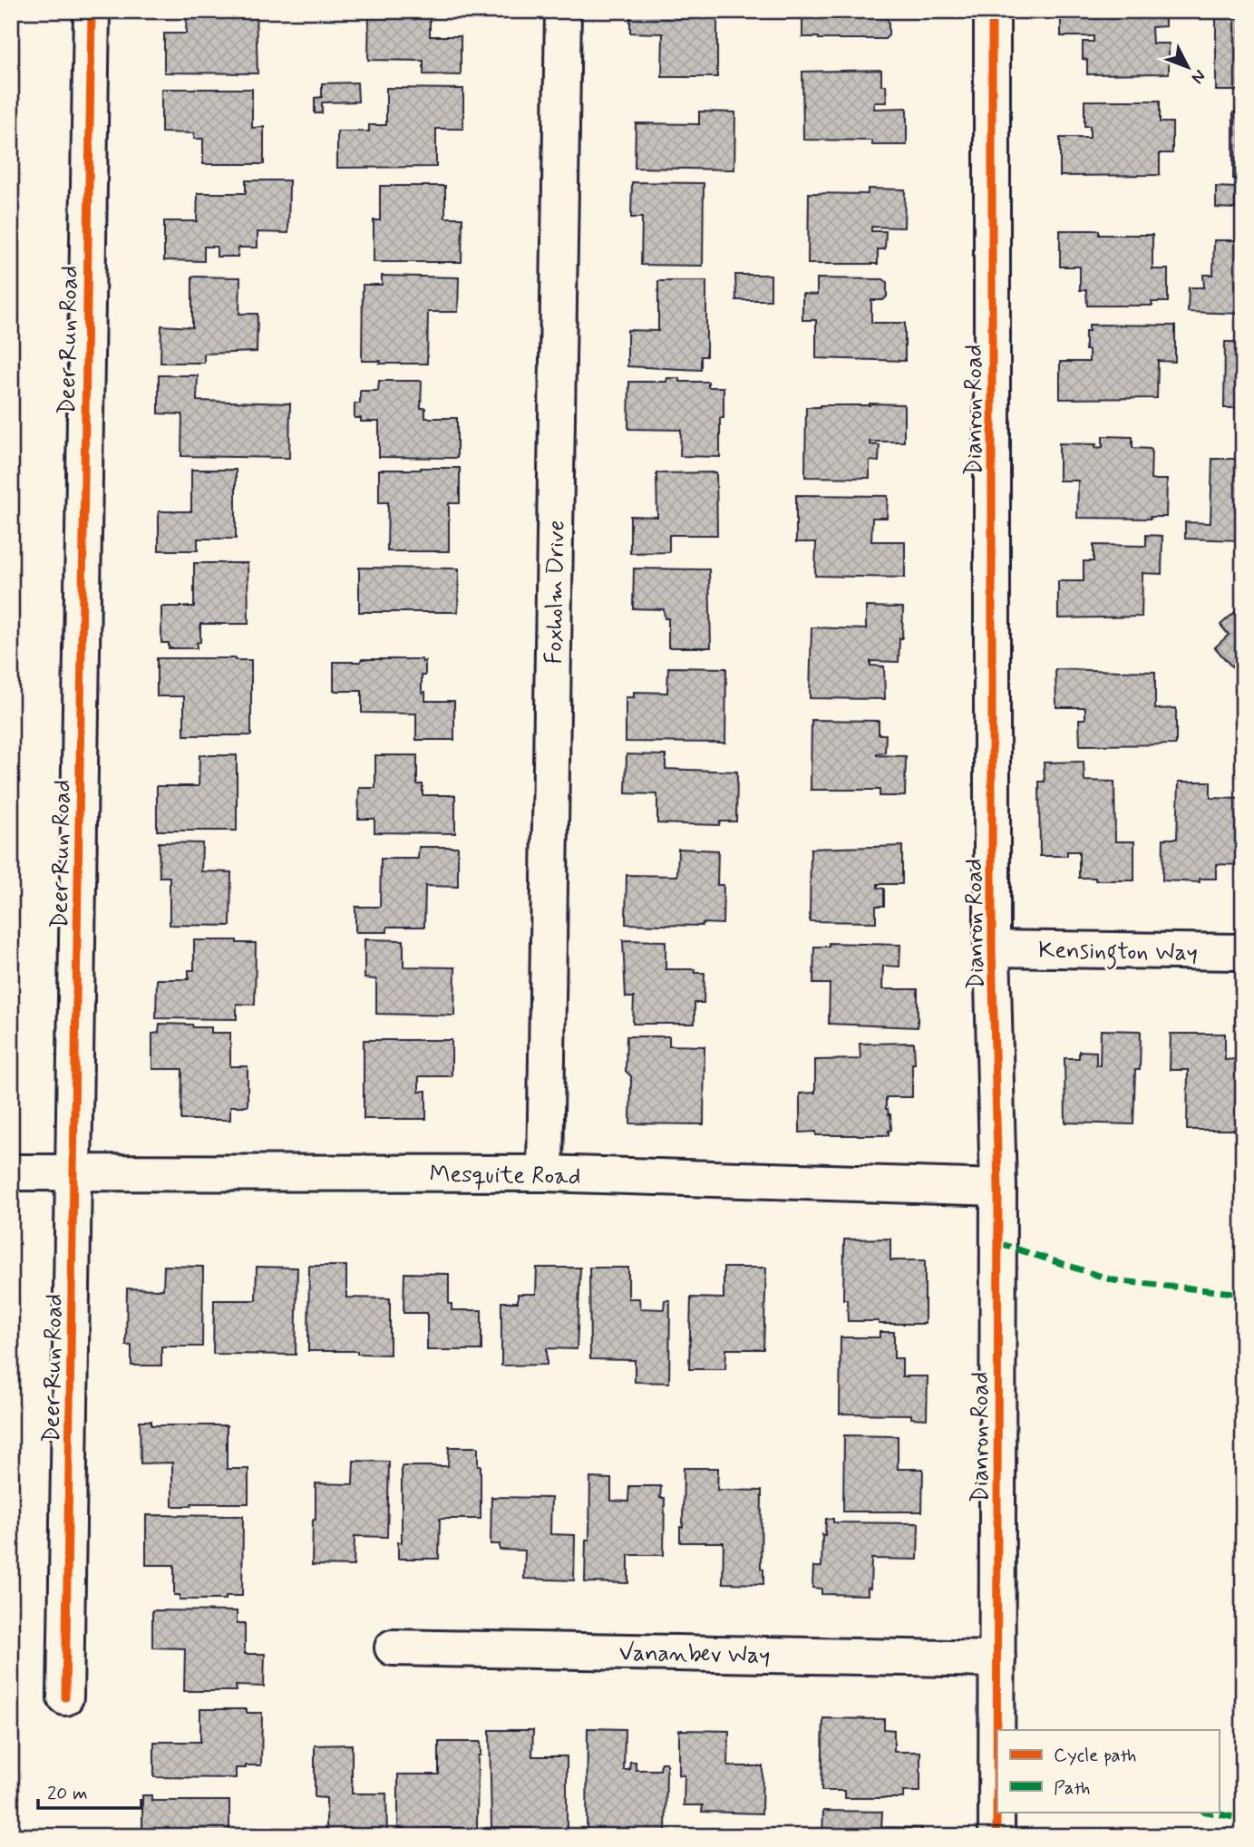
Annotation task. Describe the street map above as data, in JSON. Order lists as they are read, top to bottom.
{
  "streets": {
    "street": [
      "Deer Run Road",
      "Dianron Road",
      "Foxholm Drive",
      "Kensington Way",
      "Mesquite Road",
      "Vananbev Way"
    ]
  },
  "crossings": [
    ["Deer Run Road", "Mesquite Road"],
    ["Dianron Road", "Kensington Way"],
    ["Dianron Road", "Mesquite Road"],
    ["Dianron Road", "Vananbev Way"],
    ["Foxholm Drive", "Mesquite Road"]
  ],
  "legend": ["Cycle path", "Path"],
  "scale_bar": "20 m",
  "north": "bottom right"
}
